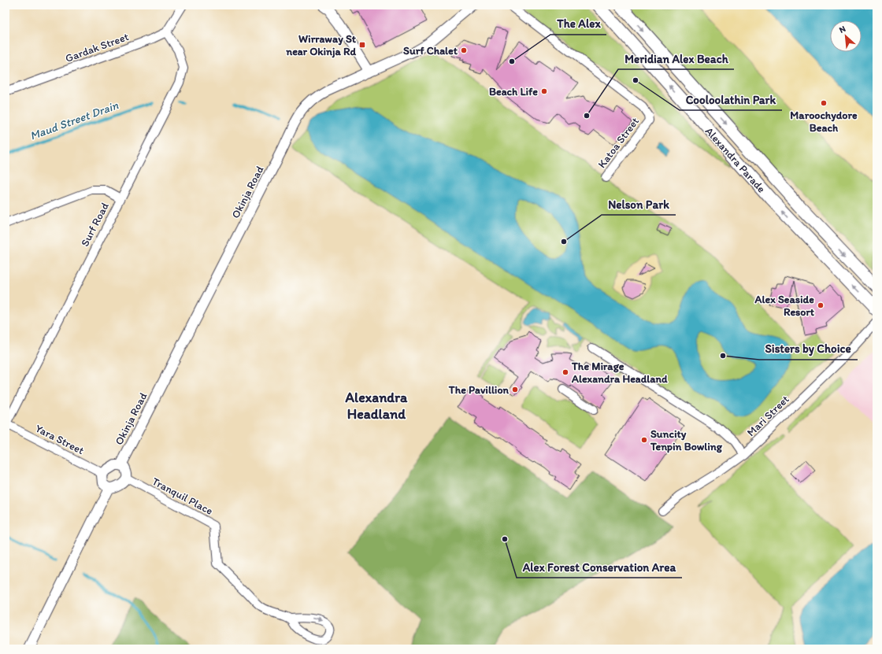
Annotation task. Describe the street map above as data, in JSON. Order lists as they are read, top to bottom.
{
  "streets": {
    "main road": ["Alexandra Parade"],
    "street": [
      "Gardak Street",
      "Katoa Street",
      "Okinja Road",
      "Surf Road",
      "Mari Street",
      "Yara Street",
      "Tranquil Place"
    ]
  },
  "crossings": [
    ["Gardak Street", "Surf Road"],
    ["Okinja Road", "Yara Street"],
    ["Okinja Road", "Tranquil Place"],
    ["Surf Road", "Yara Street"],
    ["Yara Street", "Tranquil Place"]
  ],
  "districts": ["Alexandra Headland"],
  "water": ["Maud Street Drain"],
  "places": {
    "transit": ["Wirraway St near Okinja Rd"],
    "other": [
      "Surf Chalet",
      "The Alex",
      "Cooloolathin Park",
      "Beach Life",
      "Maroochydore Beach",
      "Meridian Alex Beach",
      "Nelson Park",
      "Alex Seaside Resort",
      "Sisters by Choice",
      "The Mirage Alexandra Headland",
      "The Pavillion",
      "Suncity Tenpin Bowling",
      "Alex Forest Conservation Area"
    ]
  },
  "north": "top left"
}
